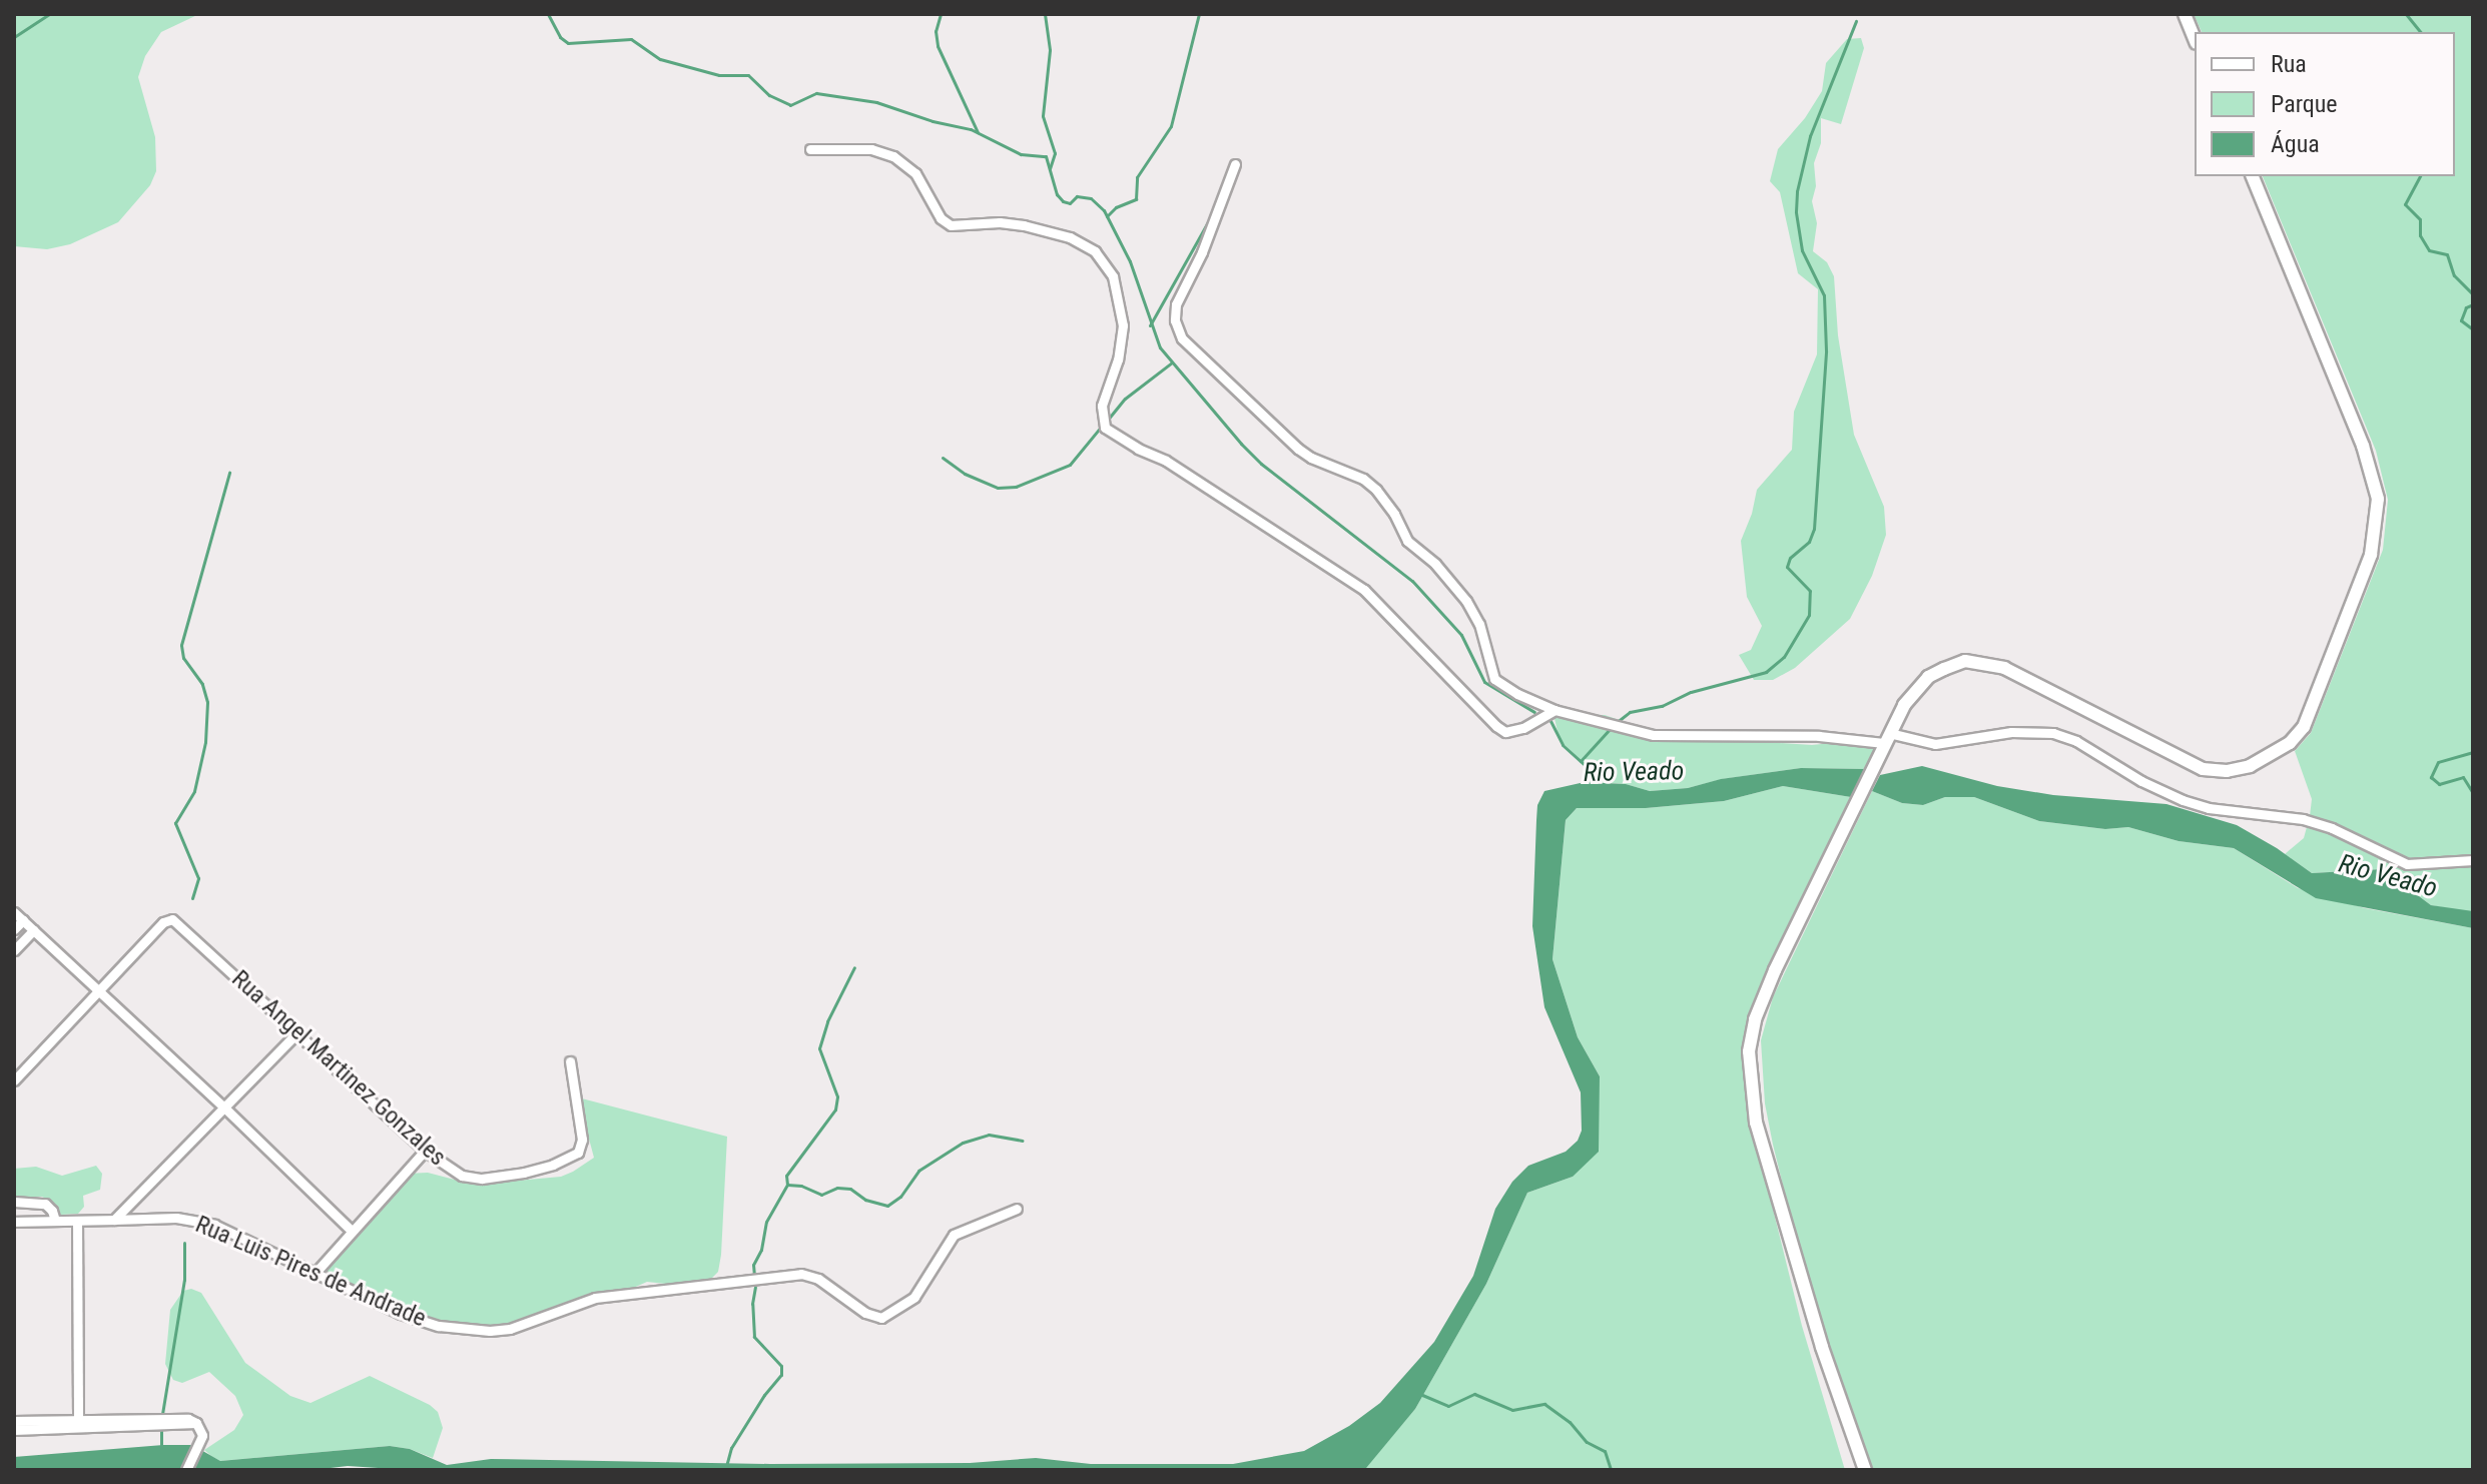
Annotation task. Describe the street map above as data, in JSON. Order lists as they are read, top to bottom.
{
  "streets": {
    "street": ["Rua Angel Martinez Gonzales", "Rua Luis Pires de Andrade"]
  },
  "water": ["Rio Veado"],
  "legend": ["Rua", "Parque", "Água"]
}
